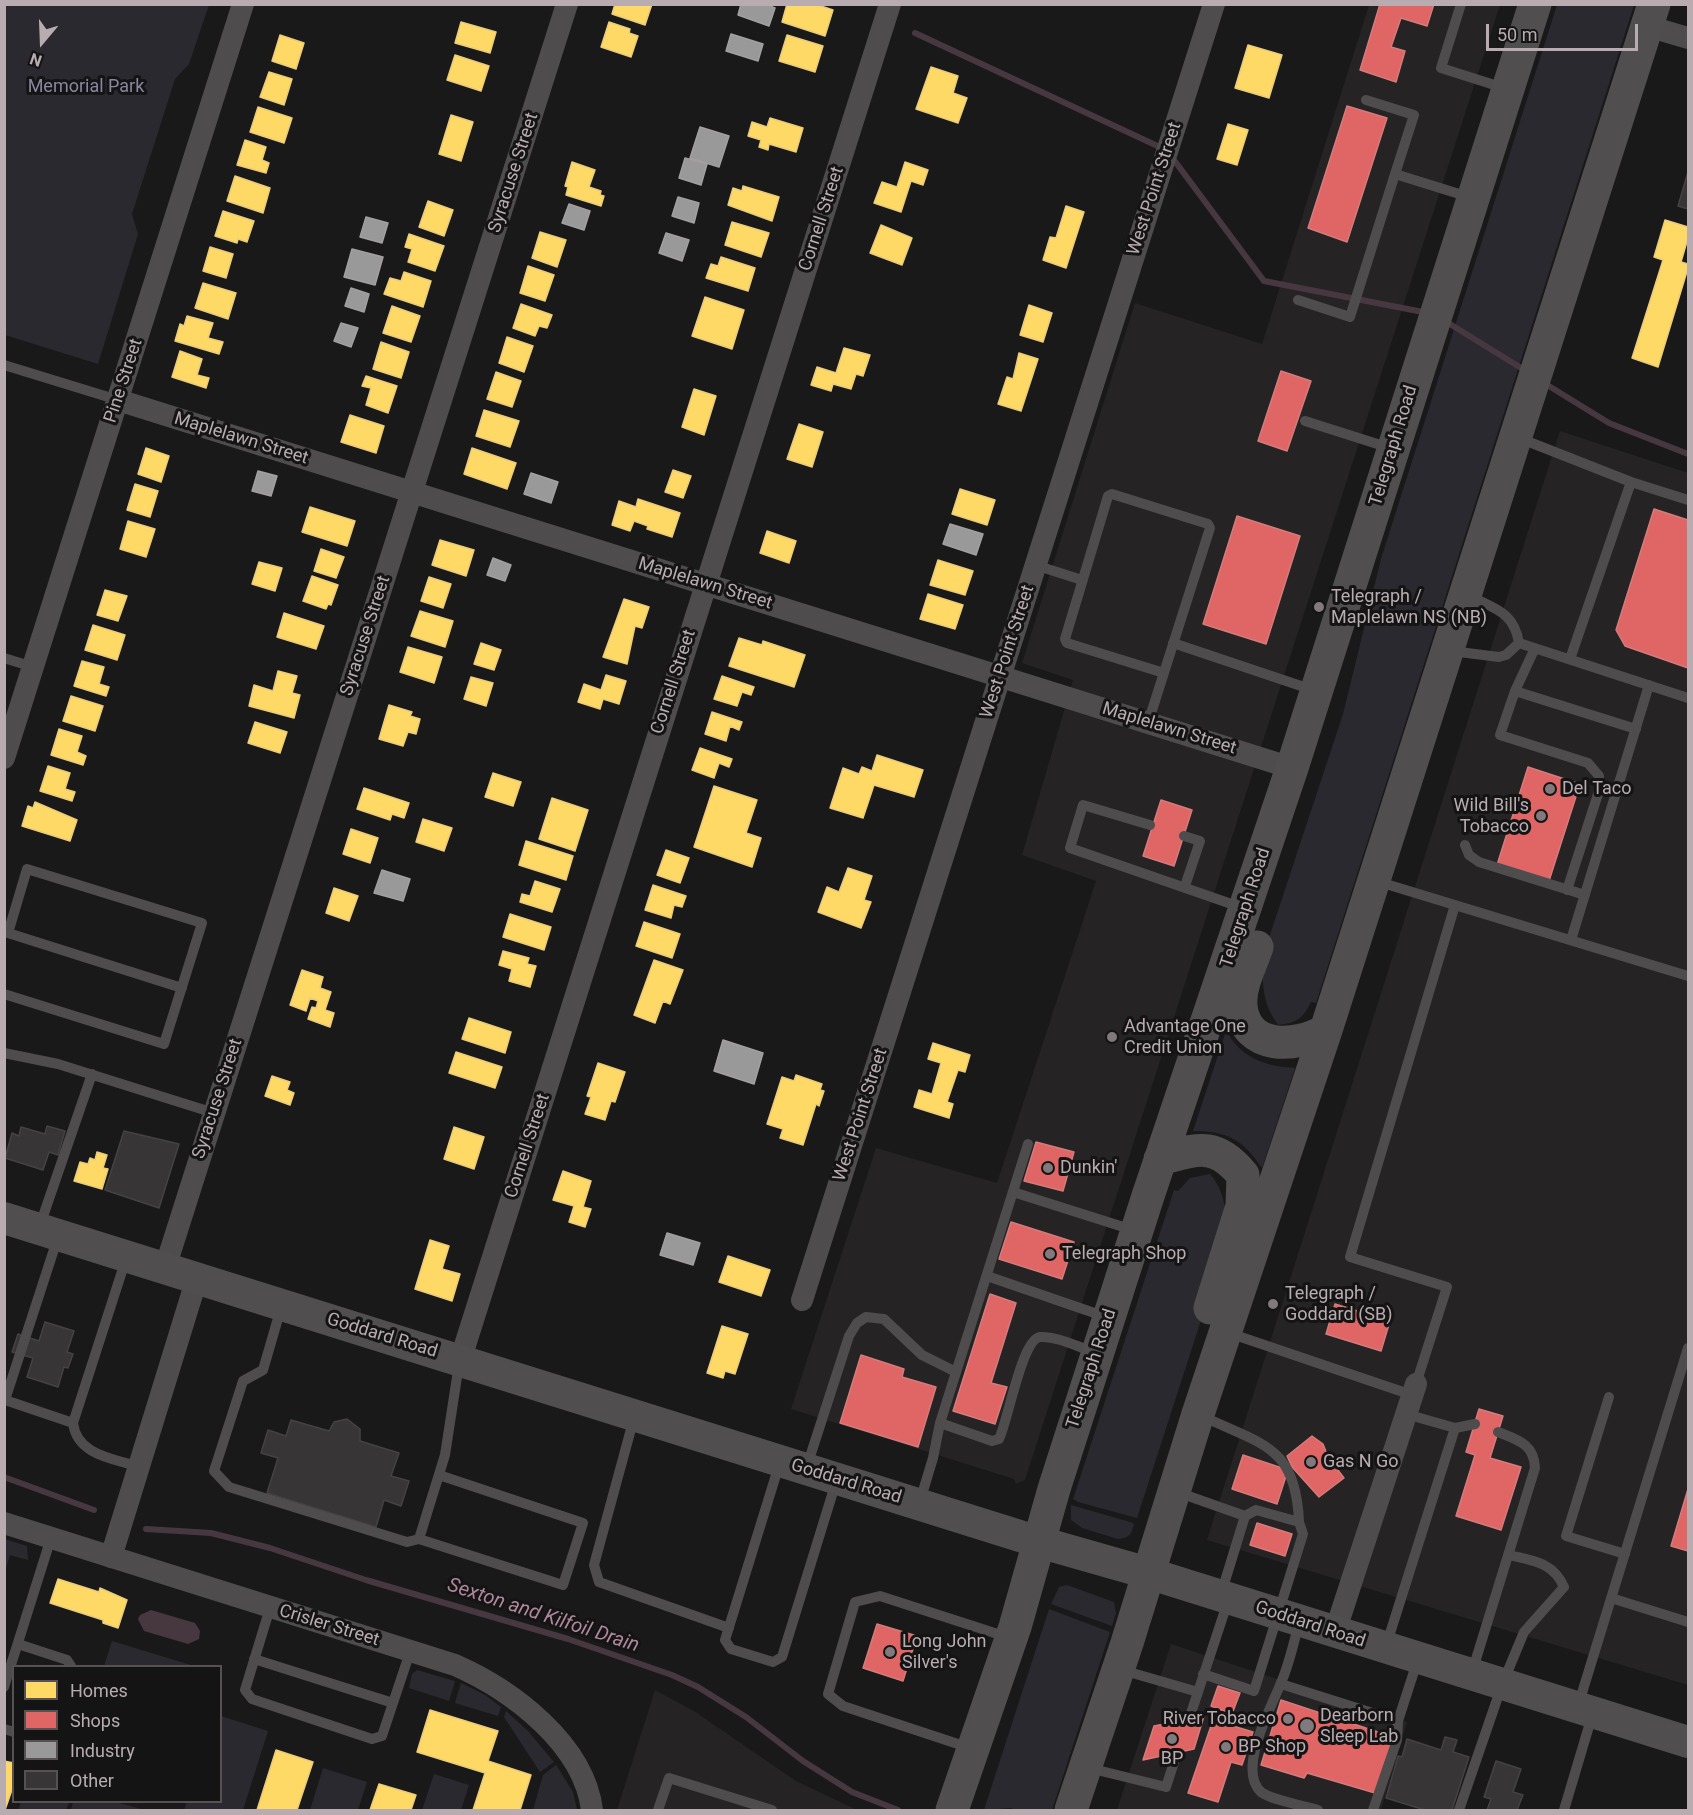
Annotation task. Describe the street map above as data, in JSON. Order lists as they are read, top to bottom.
{
  "streets": {
    "main road": ["Telegraph Road", "Goddard Road"],
    "street": [
      "Syracuse Street",
      "West Point Street",
      "Cornell Street",
      "Pine Street",
      "Maplelawn Street",
      "Crisler Street"
    ]
  },
  "crossings": [
    ["Syracuse Street", "Maplelawn Street"],
    ["Syracuse Street", "Goddard Road"],
    ["West Point Street", "Maplelawn Street"],
    ["Cornell Street", "Maplelawn Street"],
    ["Cornell Street", "Goddard Road"],
    ["Pine Street", "Maplelawn Street"],
    ["Maplelawn Street", "Telegraph Road"],
    ["Telegraph Road", "Goddard Road"]
  ],
  "water": ["Sexton and Kilfoil Drain"],
  "parks": ["Memorial Park"],
  "places": [
    "Telegraph / Maplelawn NS (NB)",
    "Del Taco",
    "Wild Bill's Tobacco",
    "Advantage One Credit Union",
    "Dunkin'",
    "Telegraph Shop",
    "Telegraph / Goddard (SB)",
    "Gas N Go",
    "Long John Silver's",
    "River Tobacco",
    "Dearborn Sleep Lab",
    "BP",
    "BP Shop"
  ],
  "legend": [
    "Homes",
    "Shops",
    "Industry",
    "Other"
  ],
  "scale_bar": "50 m",
  "north": "bottom"
}
